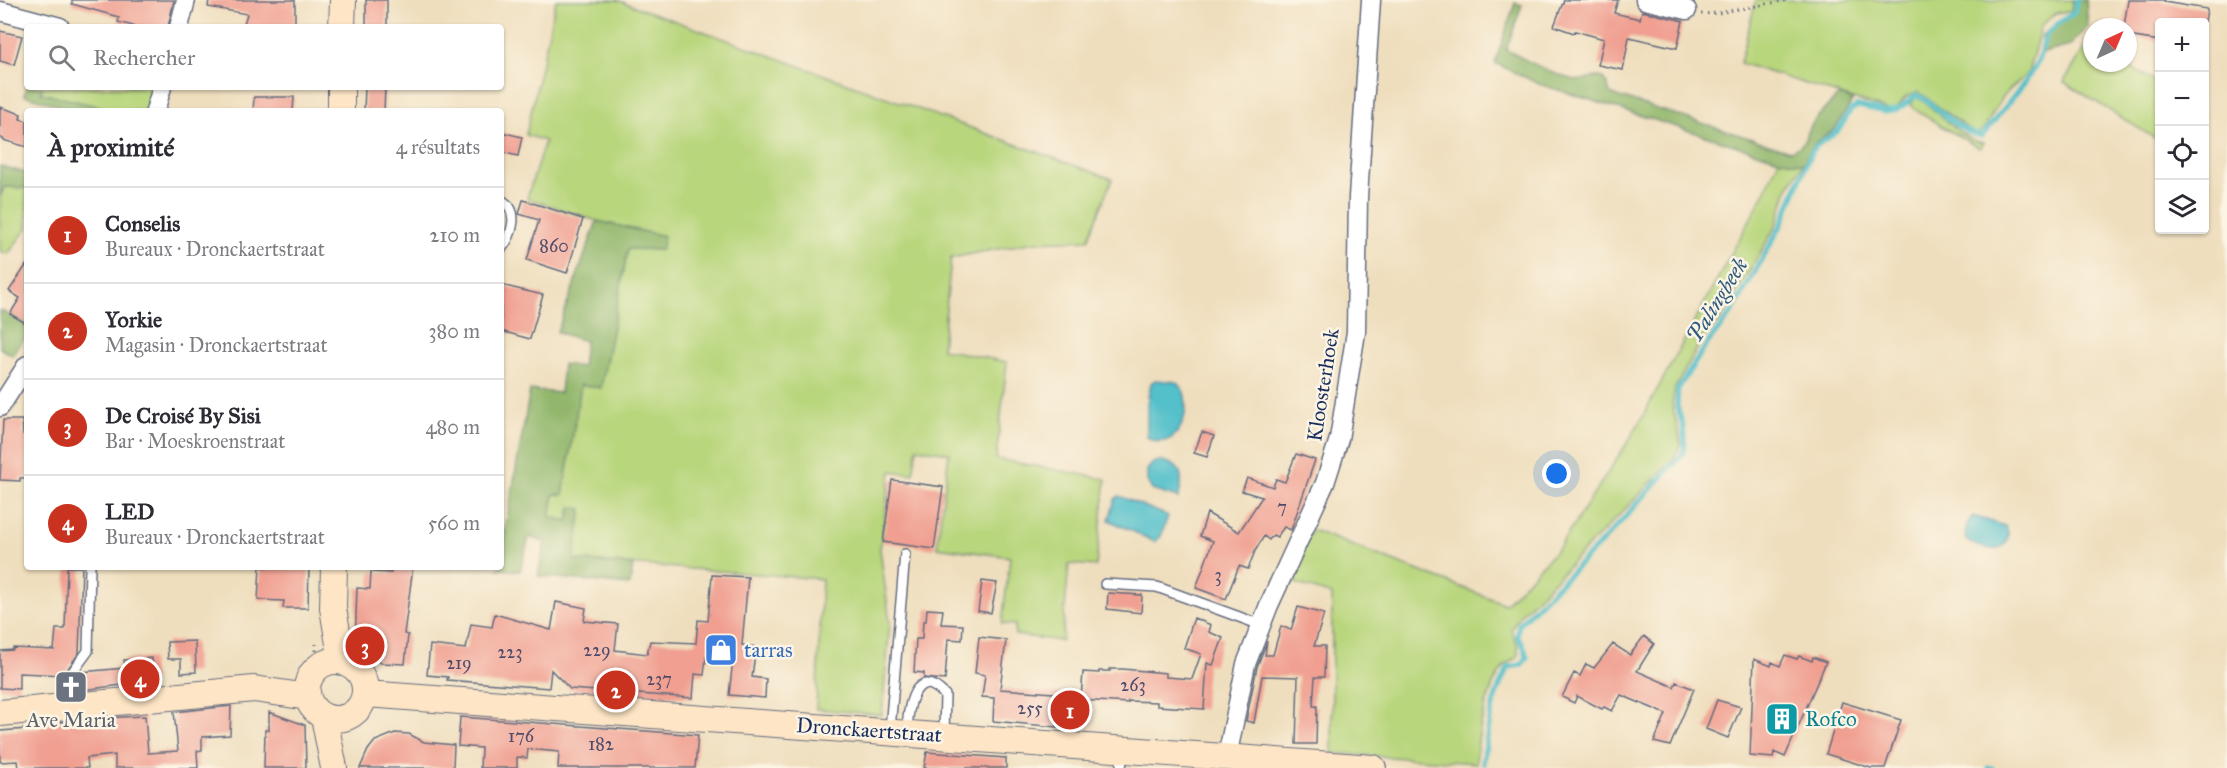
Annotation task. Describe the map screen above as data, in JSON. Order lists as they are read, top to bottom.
{
  "streets": {
    "main road": ["Dronckaertstraat"],
    "street": ["Kloosterhoek"]
  },
  "crossings": [
    ["Kloosterhoek", "Dronckaertstraat"]
  ],
  "water": ["Palingbeek"],
  "places": {
    "shop": ["tarras"],
    "church": ["Ave Maria"],
    "building": ["Rofco"]
  },
  "house_numbers": [
    "860",
    "7",
    "3",
    "229",
    "223",
    "219",
    "237",
    "263",
    "255",
    "176",
    "182"
  ],
  "north": "top right",
  "page": {
    "map_buttons": ["+", "−"],
    "search": "Rechercher",
    "heading": ["À proximité", "4 résultats"],
    "list": [
      {
        "mark": "1",
        "name": "Conselis",
        "note": "Bureaux · Dronckaertstraat",
        "value": "210 m"
      },
      {
        "mark": "2",
        "name": "Yorkie",
        "note": "Magasin · Dronckaertstraat",
        "value": "380 m"
      },
      {
        "mark": "3",
        "name": "De Croisé By Sisi",
        "note": "Bar · Moeskroenstraat",
        "value": "480 m"
      },
      {
        "mark": "4",
        "name": "LED",
        "note": "Bureaux · Dronckaertstraat",
        "value": "560 m"
      }
    ],
    "pins": [
      "3",
      "4",
      "2",
      "1"
    ]
  }
}
